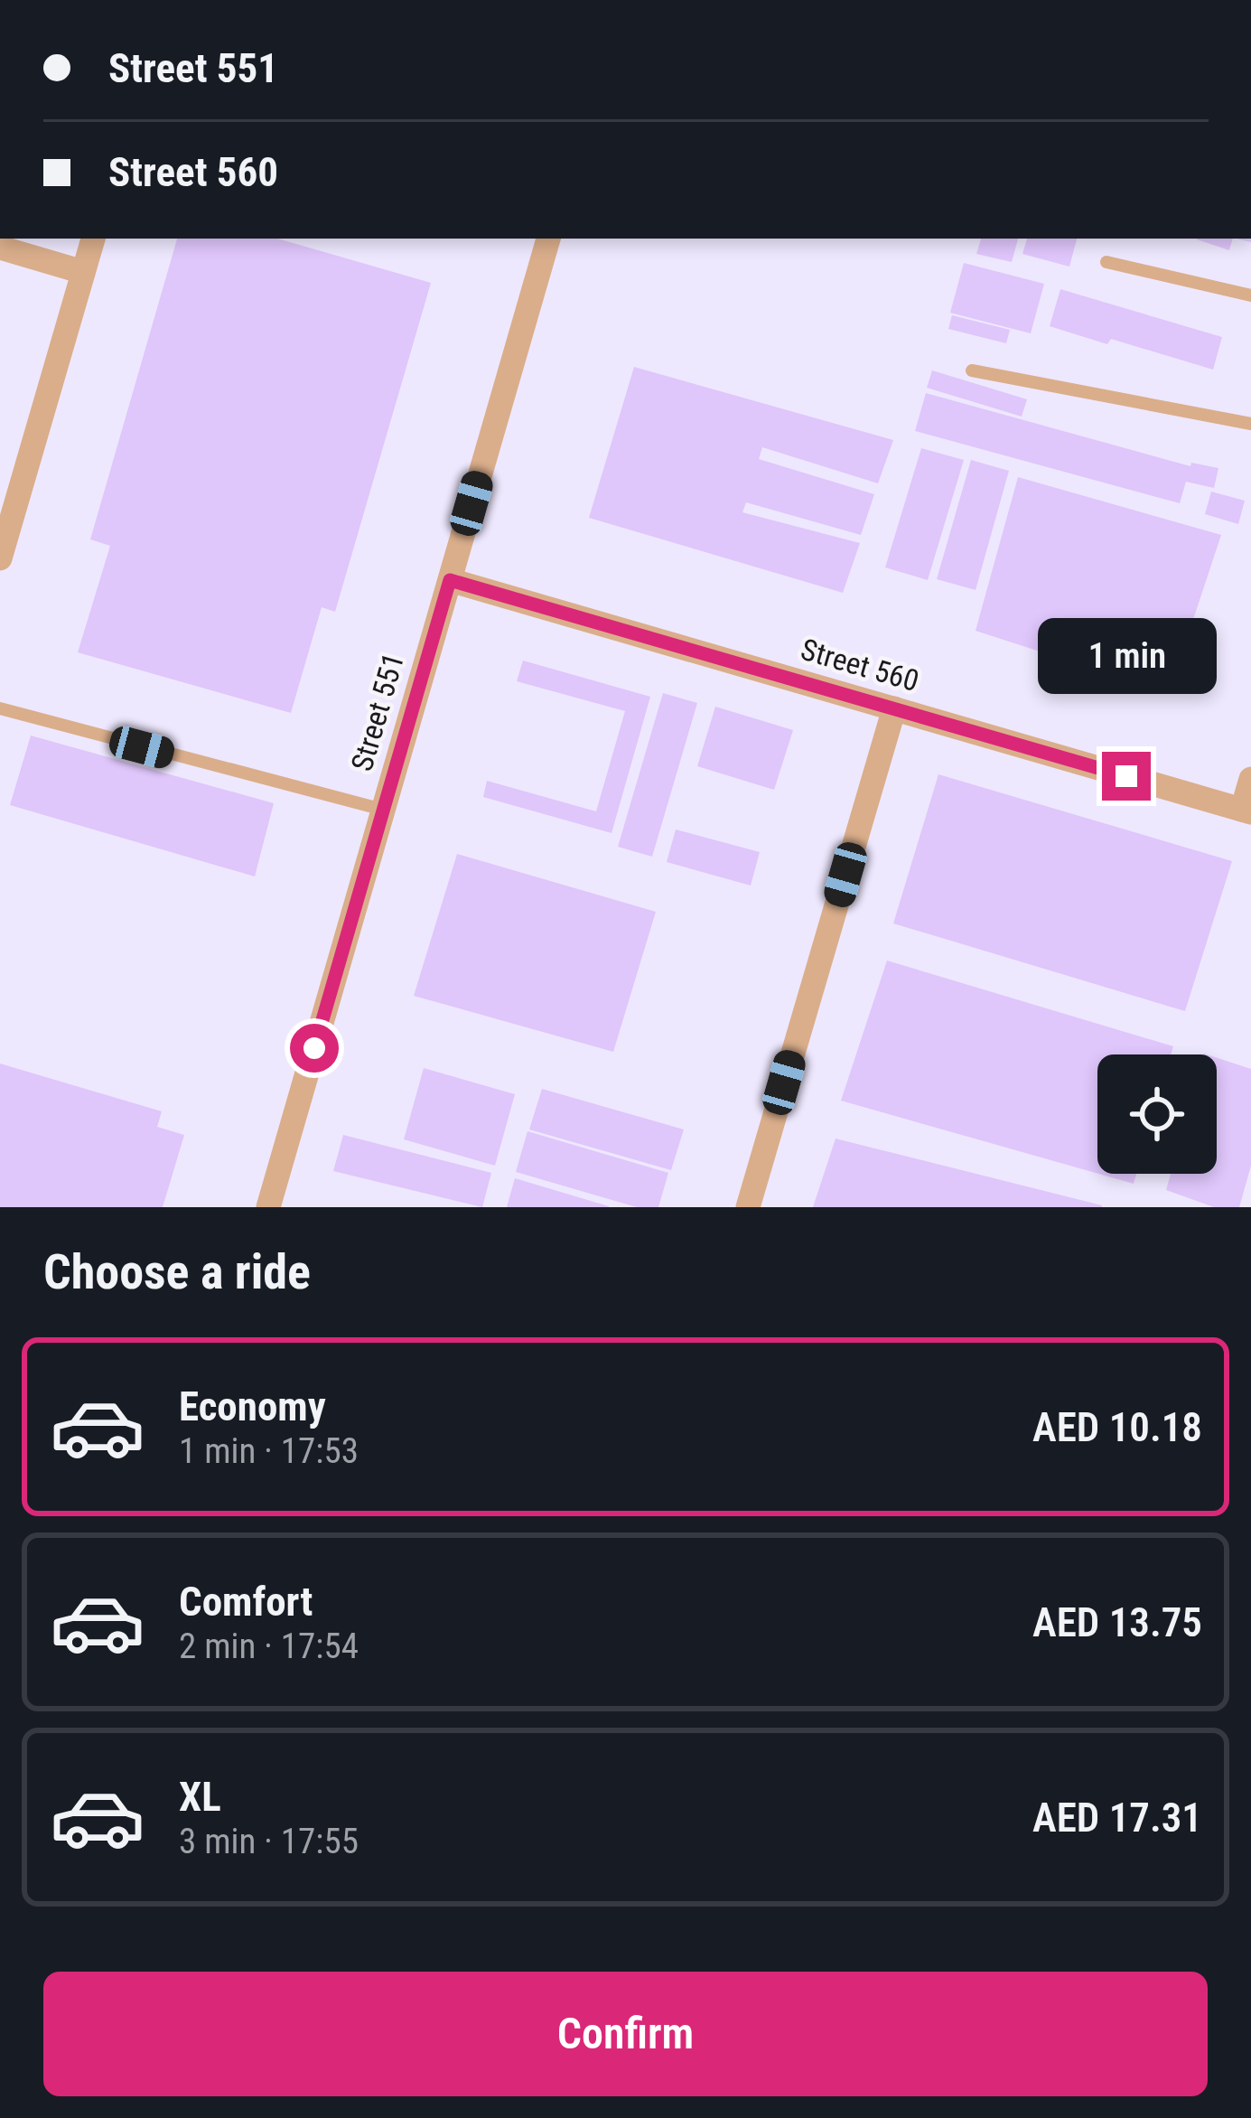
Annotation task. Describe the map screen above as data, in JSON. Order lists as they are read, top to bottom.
{
  "streets": {
    "street": ["Street 560", "Street 551"]
  },
  "crossings": [
    ["Street 560", "Street 551"]
  ],
  "page": {
    "banner": ["Street 551", "Street 560"],
    "bubble": "1 min",
    "heading": "Choose a ride",
    "list": [
      {
        "name": "Economy",
        "note": "1 min · 17:53",
        "value": "AED 10.18"
      },
      {
        "name": "Comfort",
        "note": "2 min · 17:54",
        "value": "AED 13.75"
      },
      {
        "name": "XL",
        "note": "3 min · 17:55",
        "value": "AED 17.31"
      }
    ],
    "buttons": "Confirm"
  }
}
